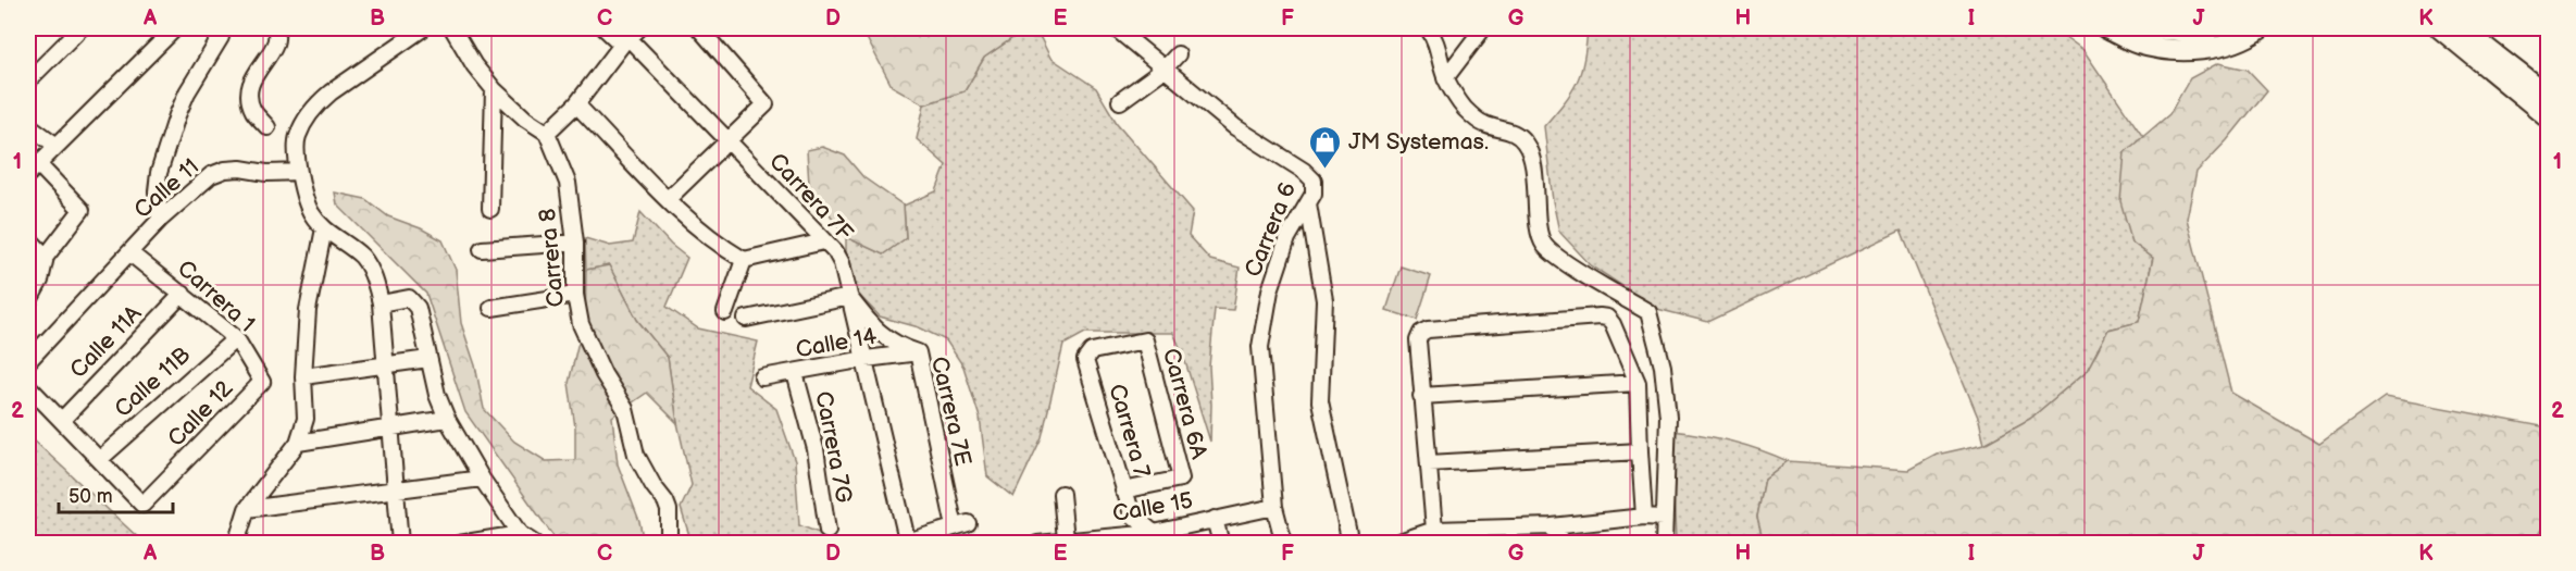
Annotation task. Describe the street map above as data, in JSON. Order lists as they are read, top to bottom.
{
  "streets": {
    "street": [
      "Calle 11",
      "Carrera 7F",
      "Carrera 6",
      "Carrera 8",
      "Carrera 1",
      "Calle 11A",
      "Calle 14",
      "Calle 11B",
      "Carrera 6A",
      "Carrera 7E",
      "Calle 12",
      "Carrera 7",
      "Carrera 7G",
      "Calle 15"
    ]
  },
  "crossings": [
    ["Calle 11", "Carrera 1"],
    ["Carrera 7F", "Calle 14"],
    ["Carrera 7F", "Carrera 7E"],
    ["Carrera 6", "Calle 15"],
    ["Carrera 1", "Calle 11A"],
    ["Carrera 1", "Calle 11B"],
    ["Carrera 1", "Calle 12"],
    ["Calle 14", "Carrera 7E"],
    ["Calle 14", "Carrera 7G"],
    ["Calle 11B", "Calle 12"],
    ["Carrera 6A", "Carrera 7"],
    ["Carrera 7", "Calle 15"]
  ],
  "places": {
    "shop": ["JM Systemas."]
  },
  "scale_bar": "50 m",
  "grid": {
    "columns": [
      "A",
      "B",
      "C",
      "D",
      "E",
      "F",
      "G",
      "H",
      "I",
      "J",
      "K"
    ],
    "rows": ["1", "2"]
  }
}
